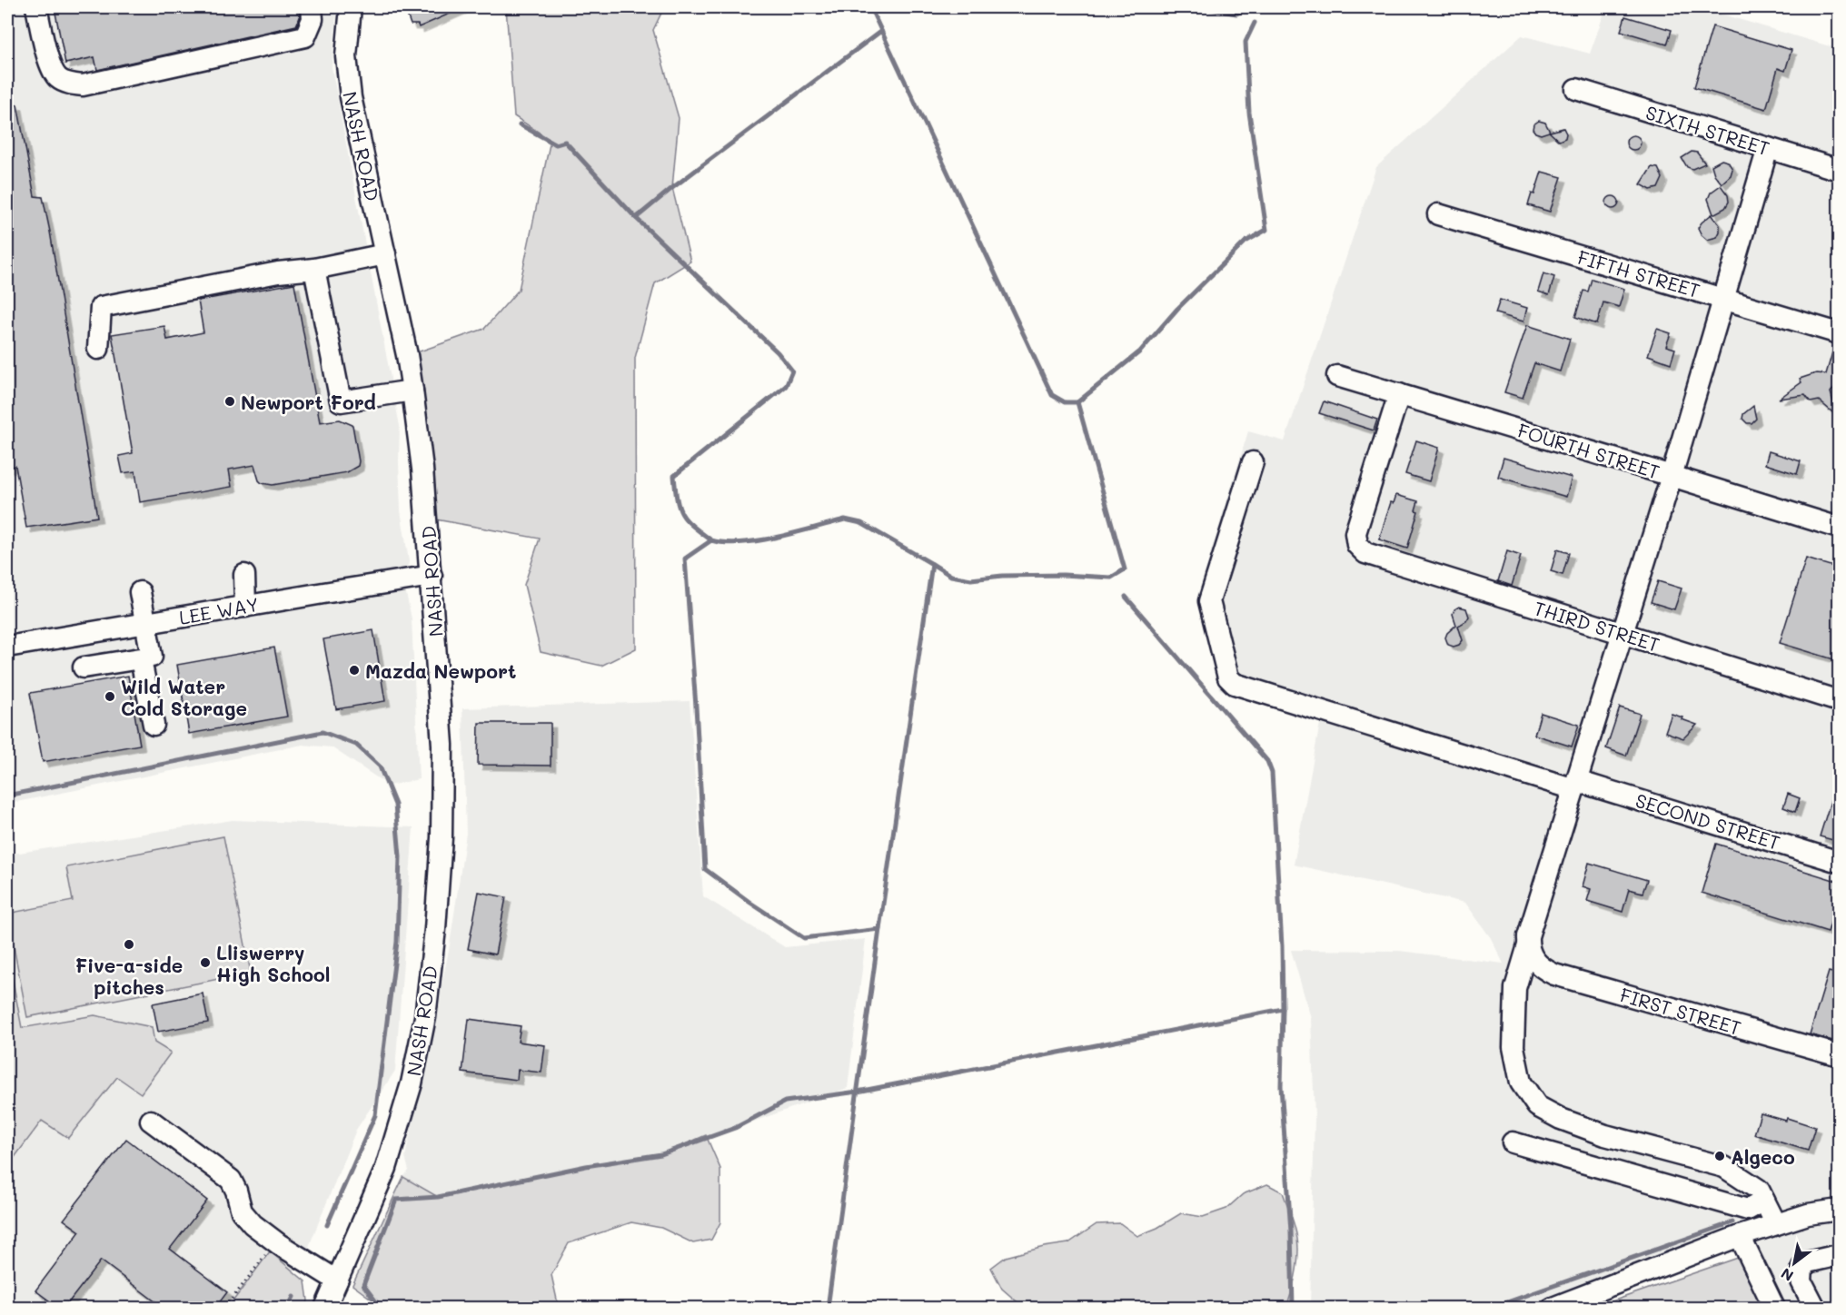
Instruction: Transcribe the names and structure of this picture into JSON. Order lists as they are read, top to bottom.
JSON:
{
  "streets": {
    "street": [
      "SIXTH STREET",
      "NASH ROAD",
      "FIFTH STREET",
      "FOURTH STREET",
      "LEE WAY",
      "THIRD STREET",
      "SECOND STREET",
      "FIRST STREET"
    ]
  },
  "crossings": [
    ["NASH ROAD", "LEE WAY"],
    ["FOURTH STREET", "THIRD STREET"]
  ],
  "places": [
    "Newport Ford",
    "Mazda Newport",
    "Wild Water Cold Storage",
    "Five-a-side pitches",
    "Lliswerry High School",
    "Algeco"
  ],
  "north": "bottom left"
}
